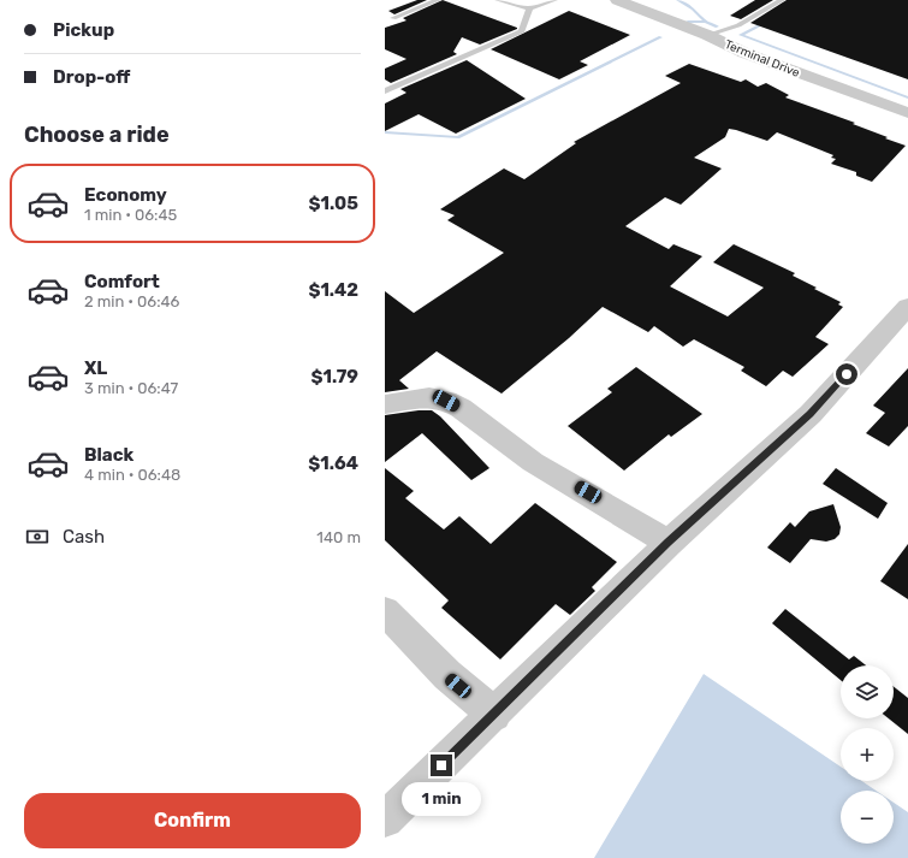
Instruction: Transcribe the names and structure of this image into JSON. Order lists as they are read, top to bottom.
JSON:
{
  "streets": {
    "street": ["Terminal Drive"]
  },
  "page": {
    "banner": ["Pickup", "Drop-off"],
    "heading": "Choose a ride",
    "list": [
      {
        "name": "Economy",
        "note": "1 min · 06:45",
        "value": "$1.05"
      },
      {
        "name": "Comfort",
        "note": "2 min · 06:46",
        "value": "$1.42"
      },
      {
        "name": "XL",
        "note": "3 min · 06:47",
        "value": "$1.79"
      },
      {
        "name": "Black",
        "note": "4 min · 06:48",
        "value": "$1.64"
      }
    ],
    "pay": ["Cash", "140 m"],
    "map_buttons": ["+", "−"],
    "bubble": "1 min",
    "buttons": "Confirm"
  }
}
